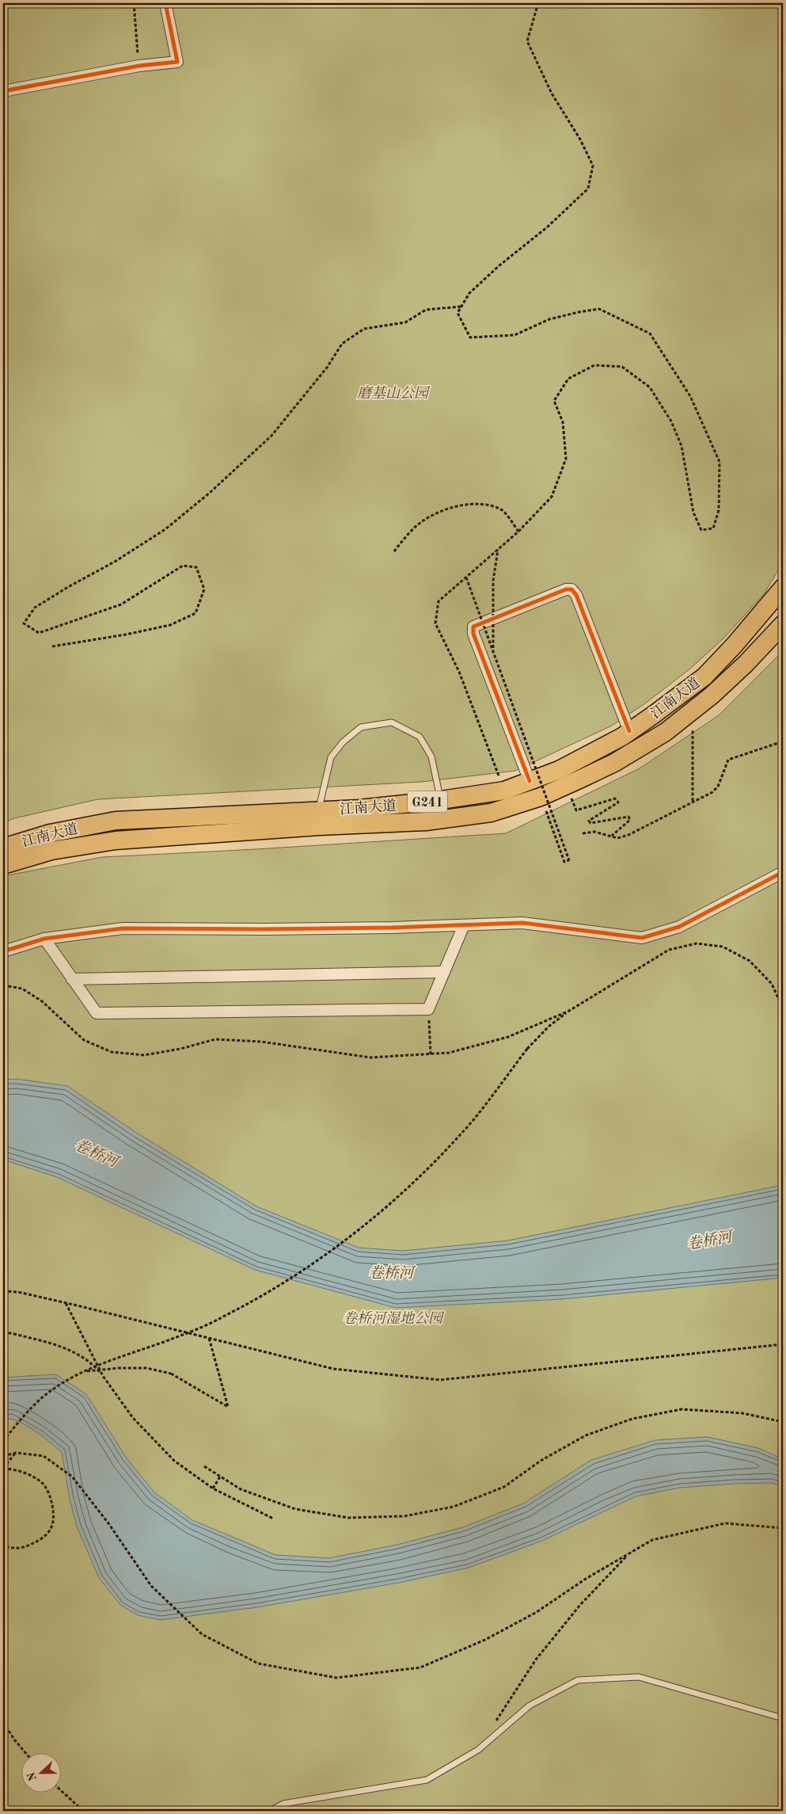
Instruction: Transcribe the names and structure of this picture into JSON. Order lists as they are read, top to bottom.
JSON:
{
  "streets": {
    "highway": ["江南大道", "G241"]
  },
  "water": ["卷桥河"],
  "parks": ["磨基山公园", "卷桥河湿地公园"],
  "north": "left"
}
